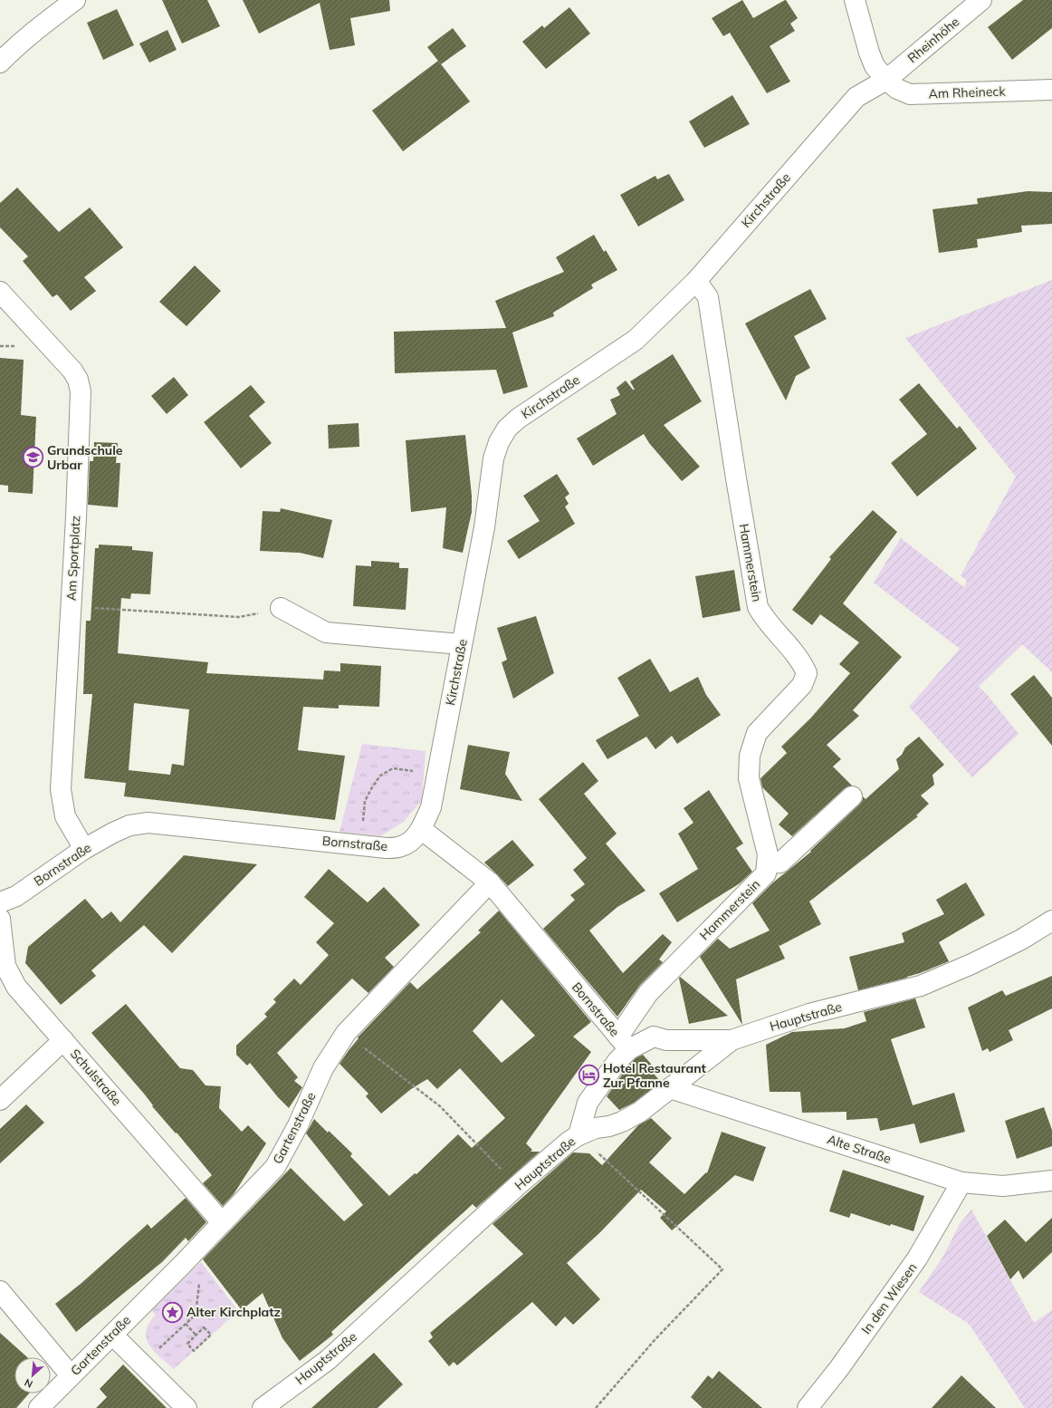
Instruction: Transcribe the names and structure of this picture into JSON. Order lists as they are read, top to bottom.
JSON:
{
  "streets": {
    "street": [
      "Rheinhöhe",
      "Am Rheineck",
      "Kirchstraße",
      "Am Sportplatz",
      "Hammerstein",
      "Bornstraße",
      "Hauptstraße",
      "Schulstraße",
      "Gartenstraße",
      "Alte Straße",
      "In den Wiesen"
    ]
  },
  "crossings": [
    ["Rheinhöhe", "Am Rheineck"],
    ["Rheinhöhe", "Kirchstraße"],
    ["Am Rheineck", "Kirchstraße"],
    ["Kirchstraße", "Hammerstein"],
    ["Kirchstraße", "Bornstraße"],
    ["Am Sportplatz", "Bornstraße"],
    ["Hammerstein", "Bornstraße"],
    ["Bornstraße", "Gartenstraße"],
    ["Hauptstraße", "Alte Straße"],
    ["Schulstraße", "Gartenstraße"],
    ["Alte Straße", "In den Wiesen"]
  ],
  "places": {
    "school or university": ["Grundschule Urbar"],
    "hotel": ["Hotel Restaurant Zur Pfanne"],
    "place": ["Alter Kirchplatz"]
  },
  "north": "bottom left"
}
